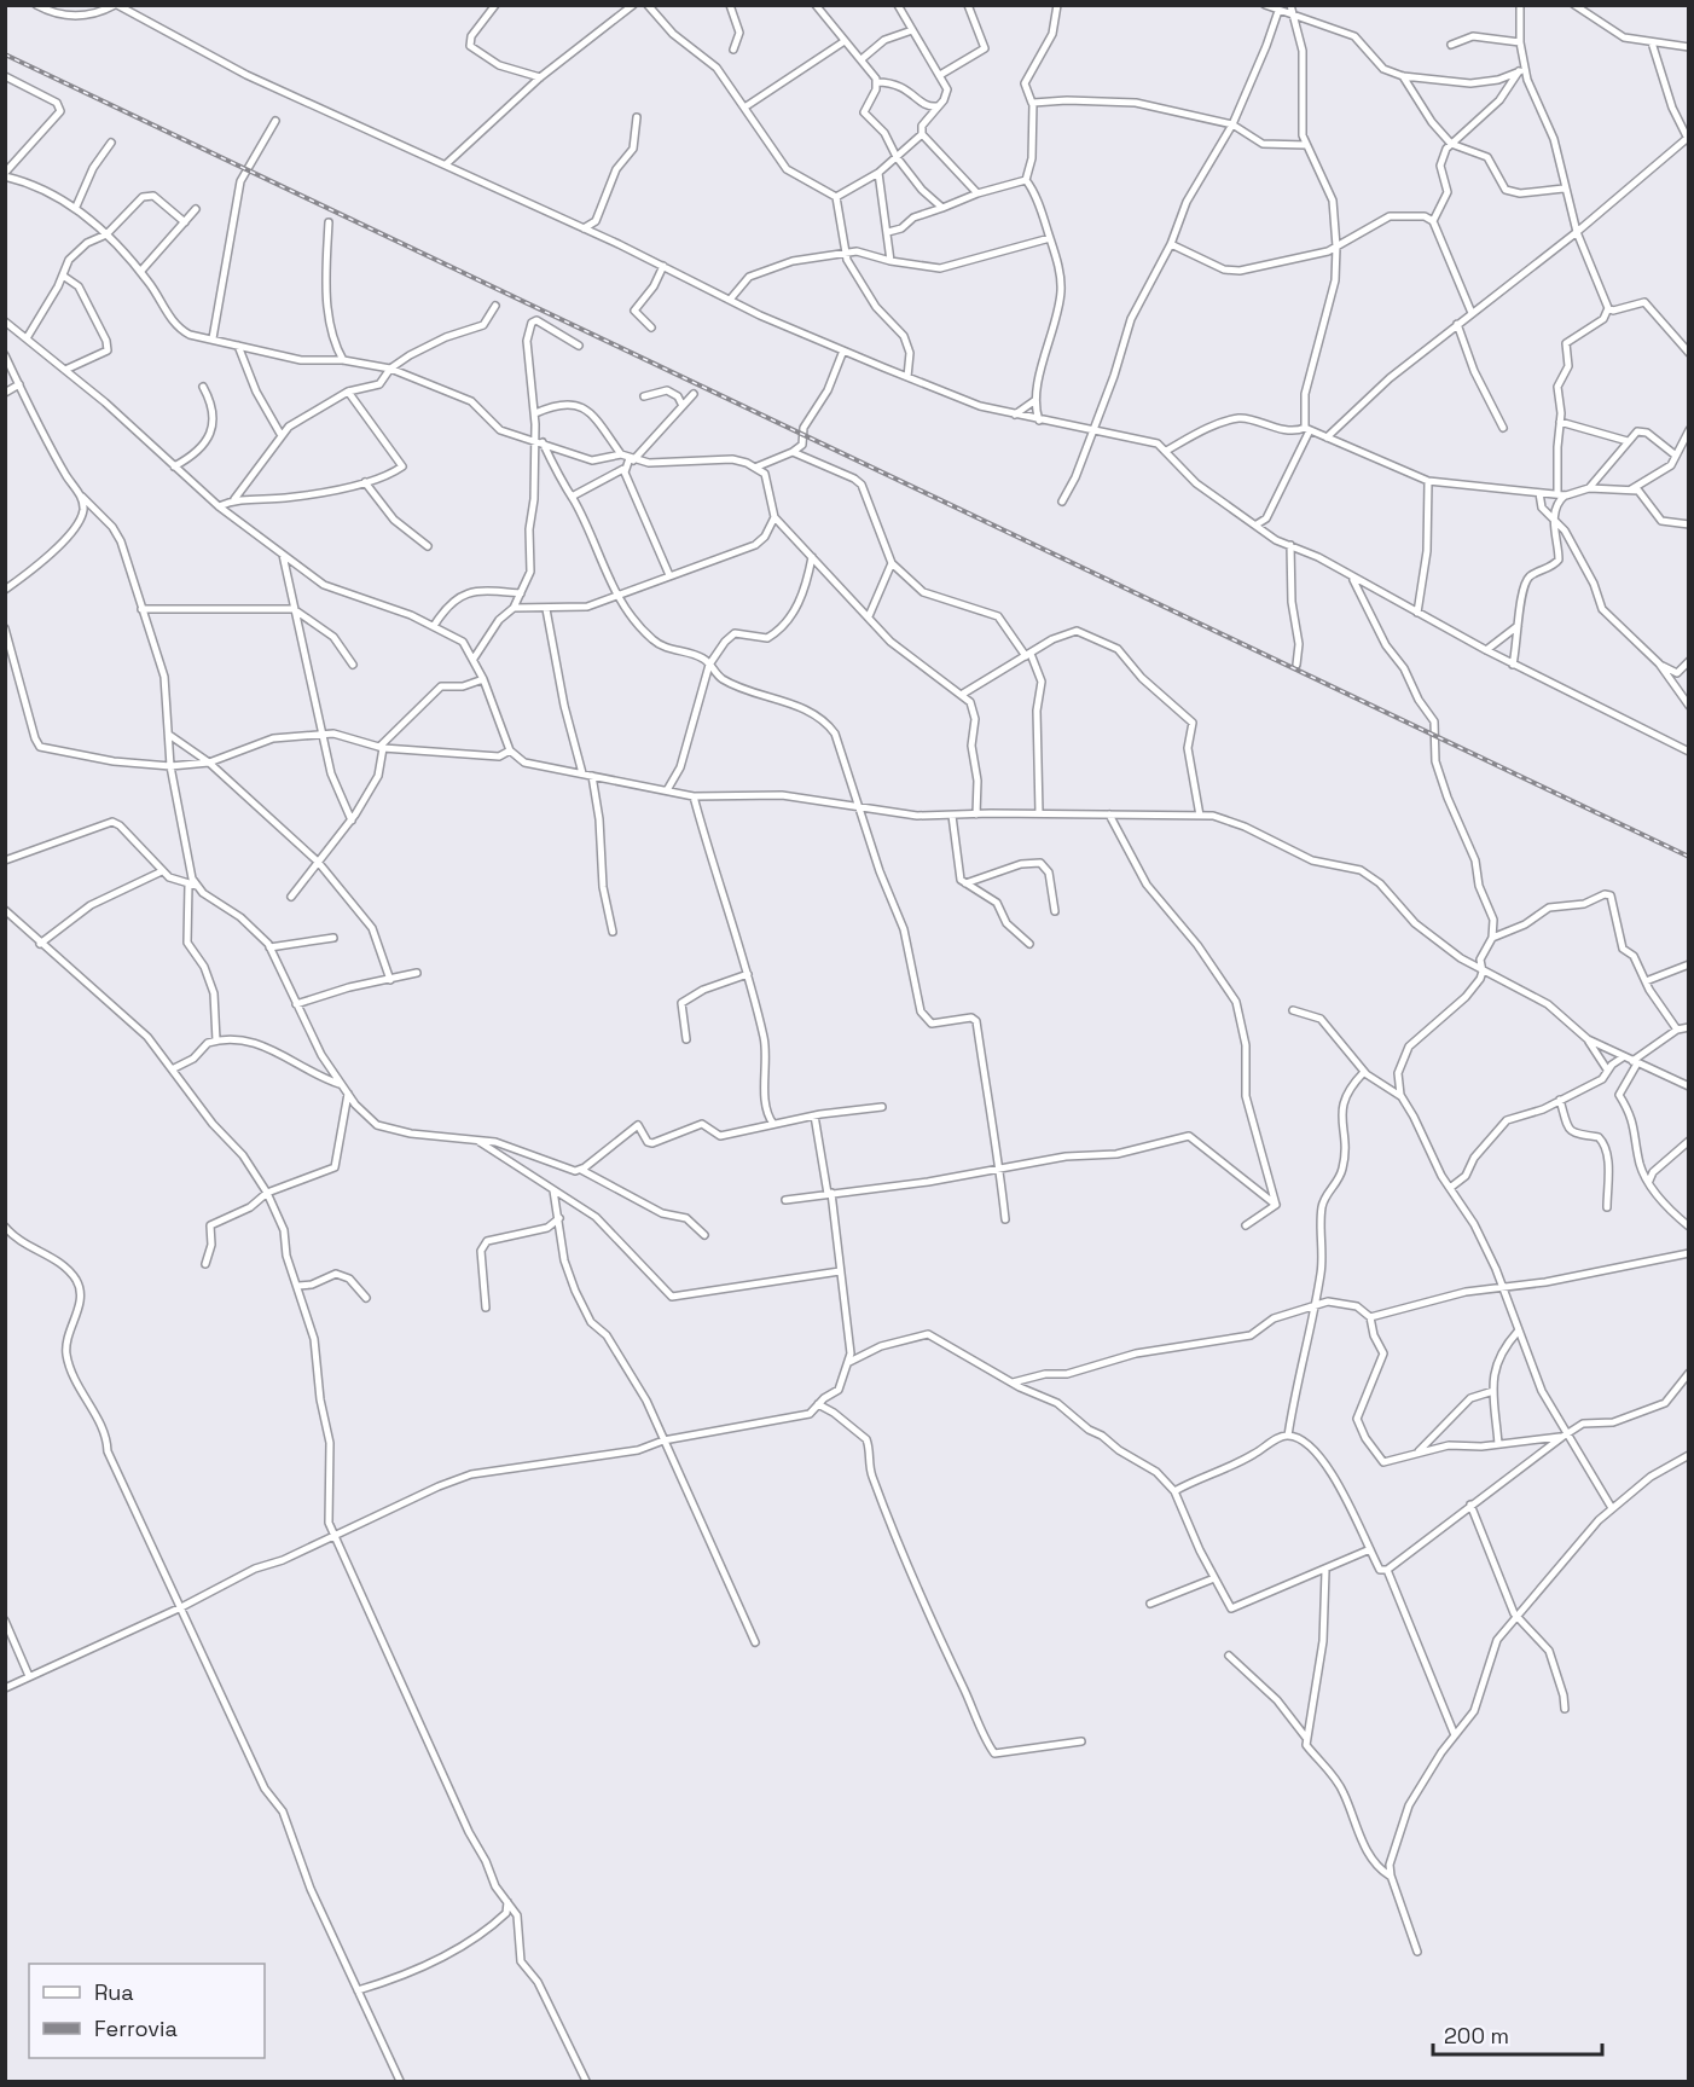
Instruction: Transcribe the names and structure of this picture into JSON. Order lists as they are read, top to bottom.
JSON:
{
  "legend": ["Rua", "Ferrovia"],
  "scale_bar": "200 m"
}
